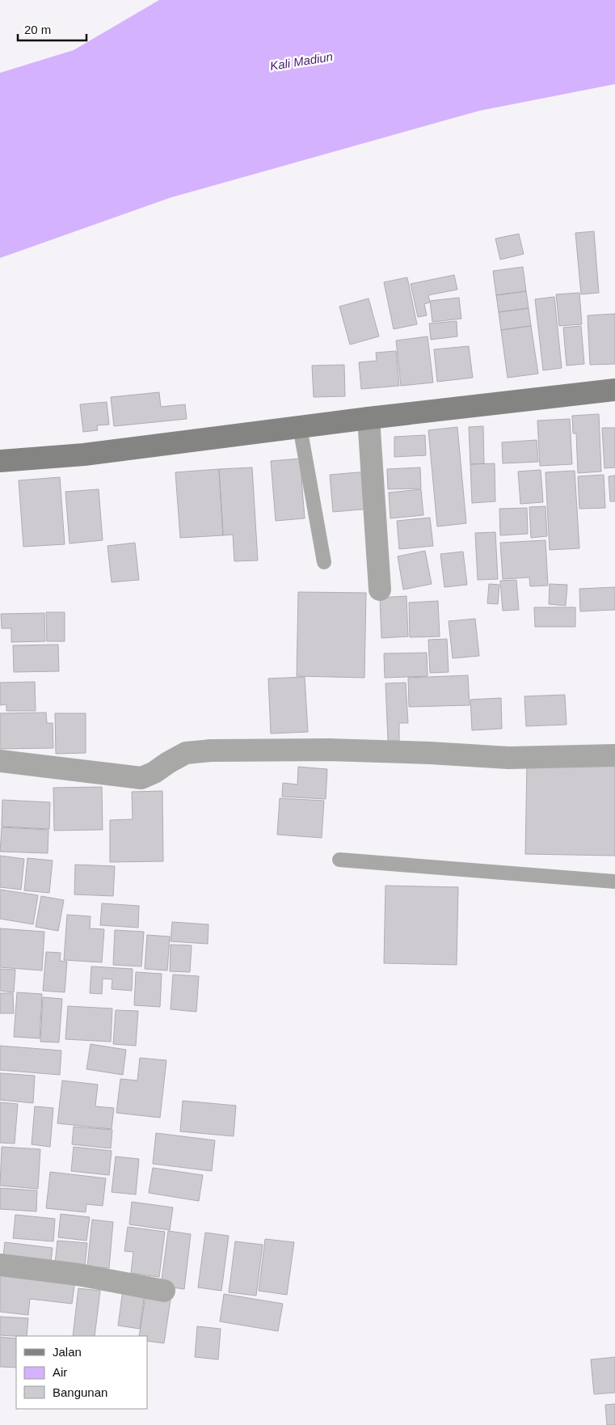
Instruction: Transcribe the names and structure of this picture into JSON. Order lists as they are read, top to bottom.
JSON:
{
  "water": ["Kali Madiun"],
  "legend": ["Jalan", "Air", "Bangunan"],
  "scale_bar": "20 m"
}
